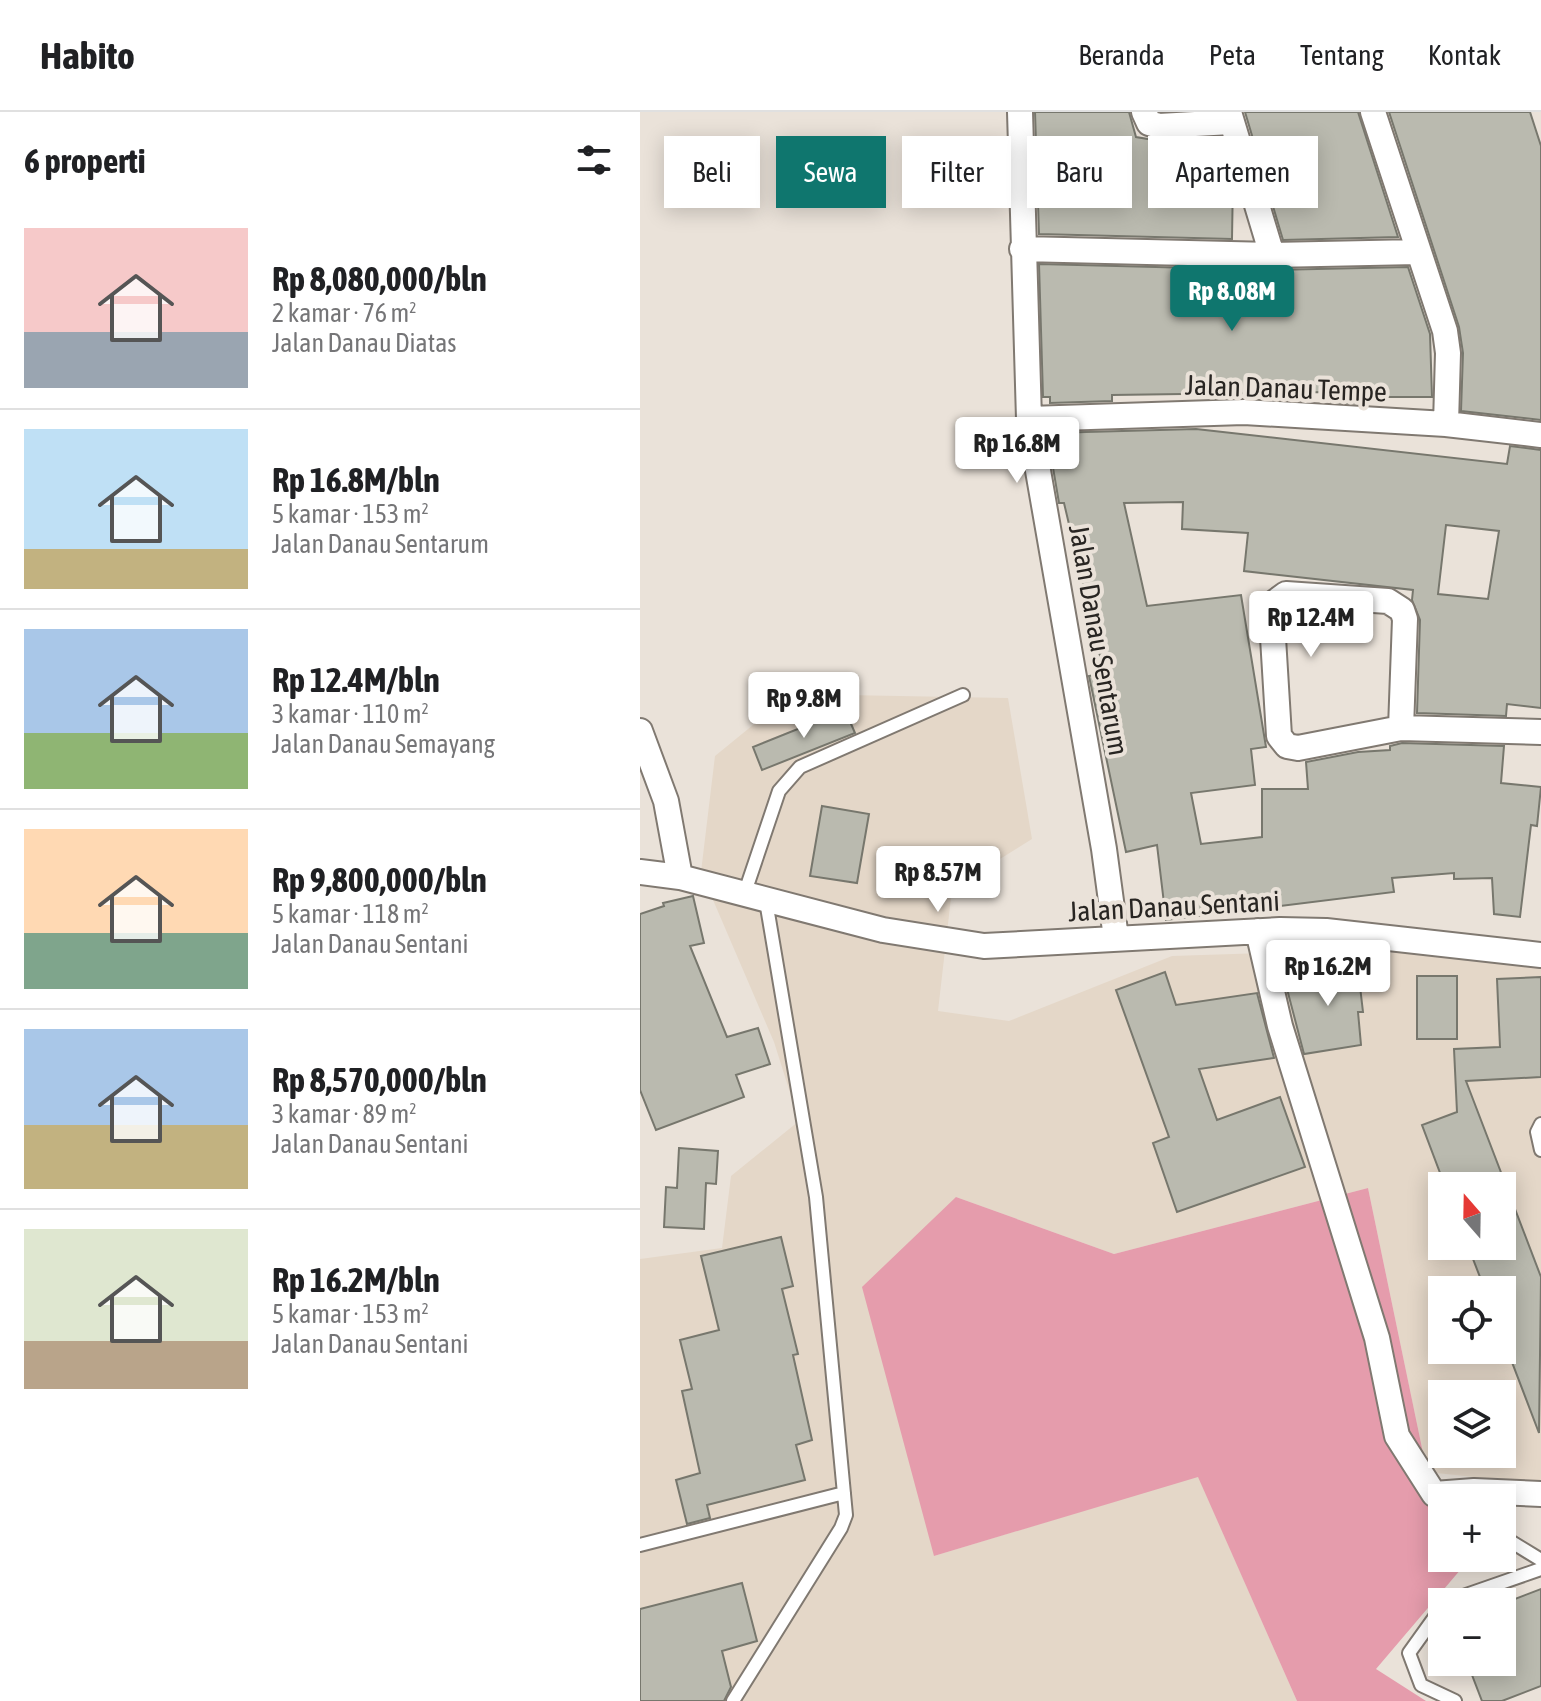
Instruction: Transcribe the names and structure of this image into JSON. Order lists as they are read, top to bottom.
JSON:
{
  "streets": {
    "street": ["Jalan Danau Tempe", "Jalan Danau Sentarum", "Jalan Danau Sentani"]
  },
  "crossings": [
    ["Jalan Danau Tempe", "Jalan Danau Sentarum"],
    ["Jalan Danau Sentarum", "Jalan Danau Sentani"]
  ],
  "north": "top",
  "page": {
    "header": "Habito",
    "nav": [
      "Beranda",
      "Peta",
      "Tentang",
      "Kontak"
    ],
    "heading": "6 properti",
    "chip": [
      "Beli",
      "Sewa",
      "Filter",
      "Baru",
      "Apartemen"
    ],
    "list": [
      {
        "name": "Rp 8,080,000/bln",
        "note": "2 kamar · 76 m² · Jalan Danau Diatas"
      },
      {
        "name": "Rp 16.8M/bln",
        "note": "5 kamar · 153 m² · Jalan Danau Sentarum"
      },
      {
        "name": "Rp 12.4M/bln",
        "note": "3 kamar · 110 m² · Jalan Danau Semayang"
      },
      {
        "name": "Rp 9,800,000/bln",
        "note": "5 kamar · 118 m² · Jalan Danau Sentani"
      },
      {
        "name": "Rp 8,570,000/bln",
        "note": "3 kamar · 89 m² · Jalan Danau Sentani"
      },
      {
        "name": "Rp 16.2M/bln",
        "note": "5 kamar · 153 m² · Jalan Danau Sentani"
      }
    ],
    "price": [
      "Rp 8.08M",
      "Rp 16.8M",
      "Rp 12.4M",
      "Rp 9.8M",
      "Rp 8.57M",
      "Rp 16.2M"
    ],
    "map_buttons": ["+", "−"]
  }
}
